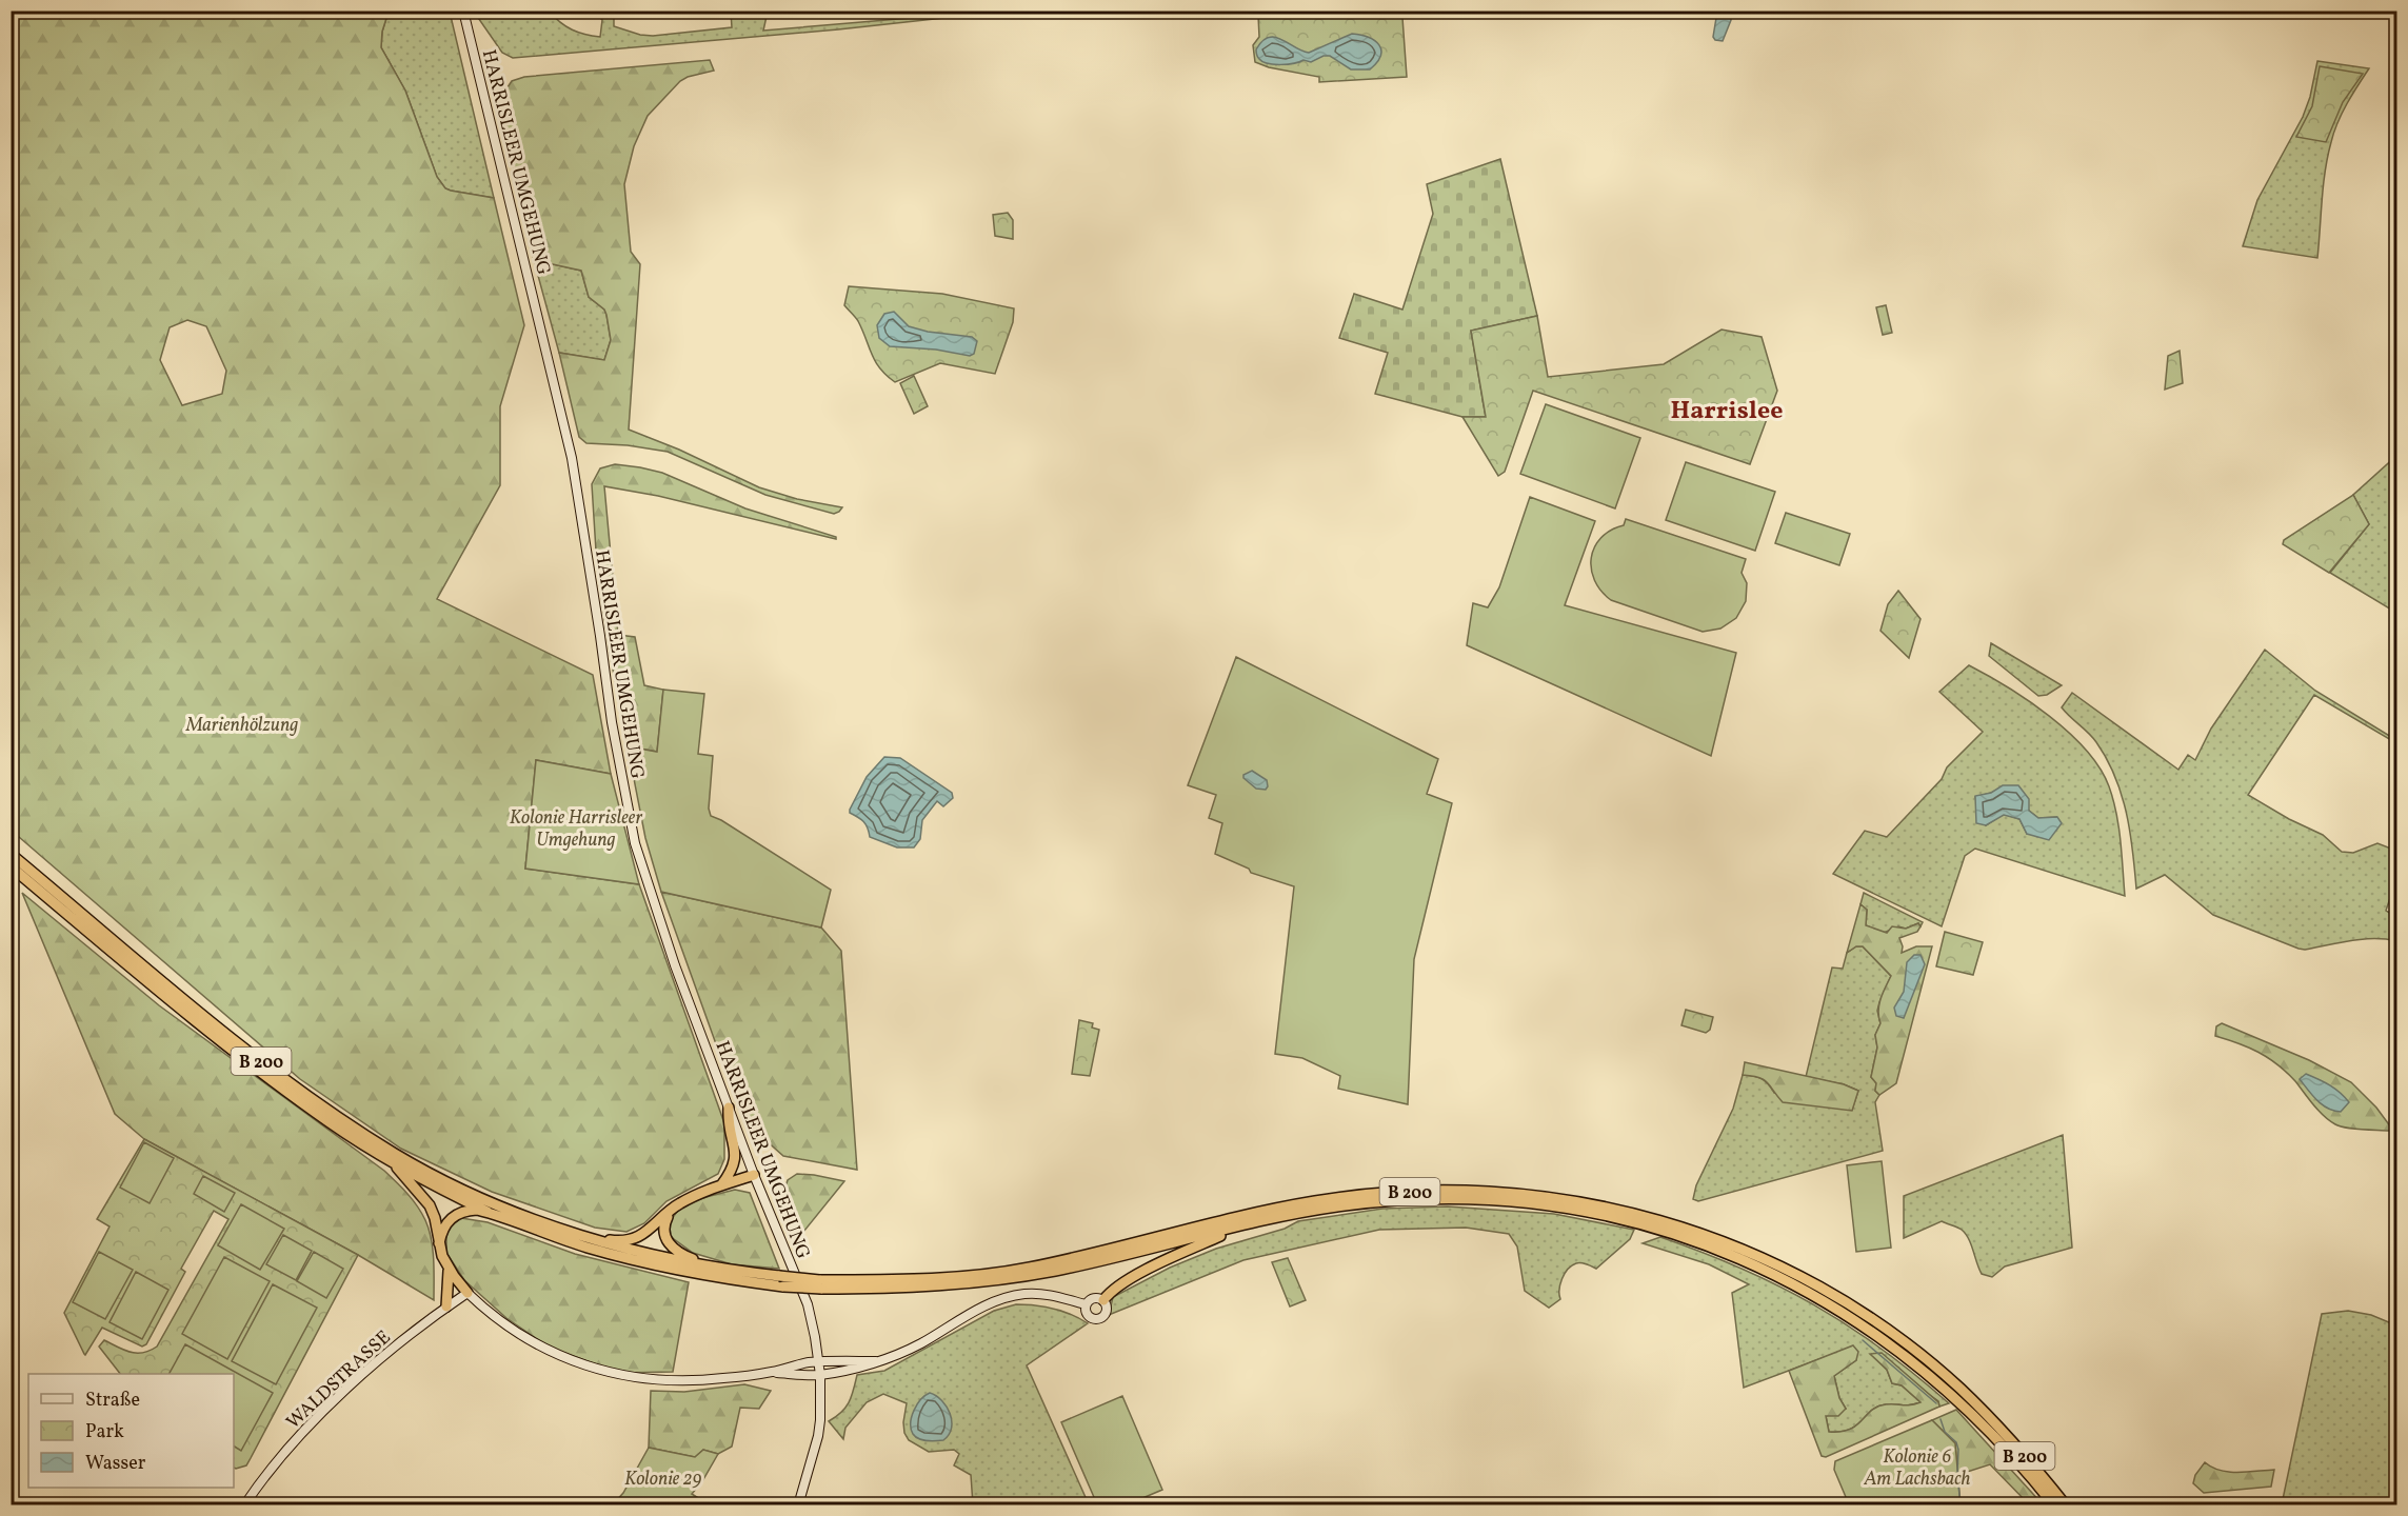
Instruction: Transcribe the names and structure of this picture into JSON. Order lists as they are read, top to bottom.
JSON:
{
  "streets": {
    "highway": ["B 200"],
    "main road": ["HARRISLEER UMGEHUNG", "WALDSTRASSE"]
  },
  "districts": ["Harrislee"],
  "parks": [
    "Marienhölzung",
    "Kolonie Harrisleer Umgehung",
    "Kolonie 6 Am Lachsbach",
    "Kolonie 29"
  ],
  "legend": ["Straße", "Park", "Wasser"]
}
